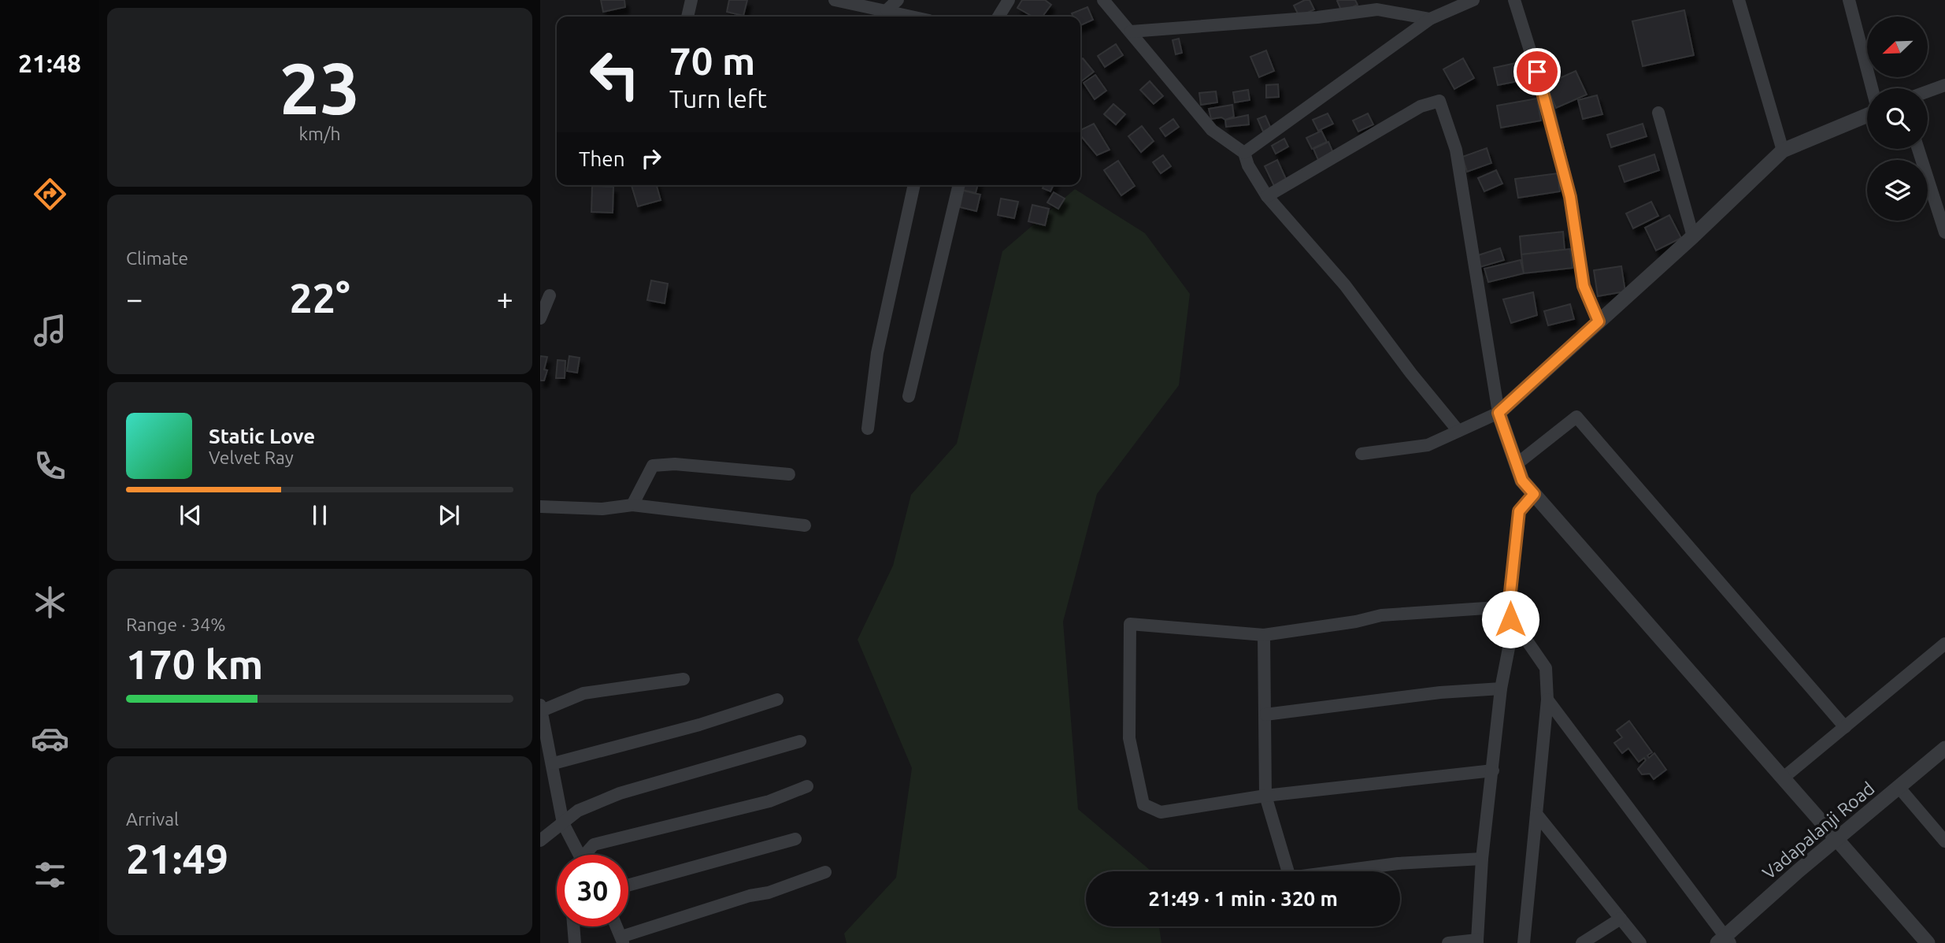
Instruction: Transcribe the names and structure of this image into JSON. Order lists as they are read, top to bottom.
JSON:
{
  "streets": {
    "street": ["Vadapalanji Road"]
  },
  "north": "bottom left",
  "page": {
    "tabs": "21:48",
    "tile": [
      ["23", "km/h"],
      "Climate",
      ["Range · 34%", "170 km"],
      ["Arrival", "21:49"]
    ],
    "turn": ["70 m", "Turn left"],
    "then": "Then",
    "heat": ["−", "22°", "+"],
    "song": ["Static Love", "Velvet Ray"],
    "limit": "30",
    "trip": "21:49 · 1 min · 320 m"
  }
}
